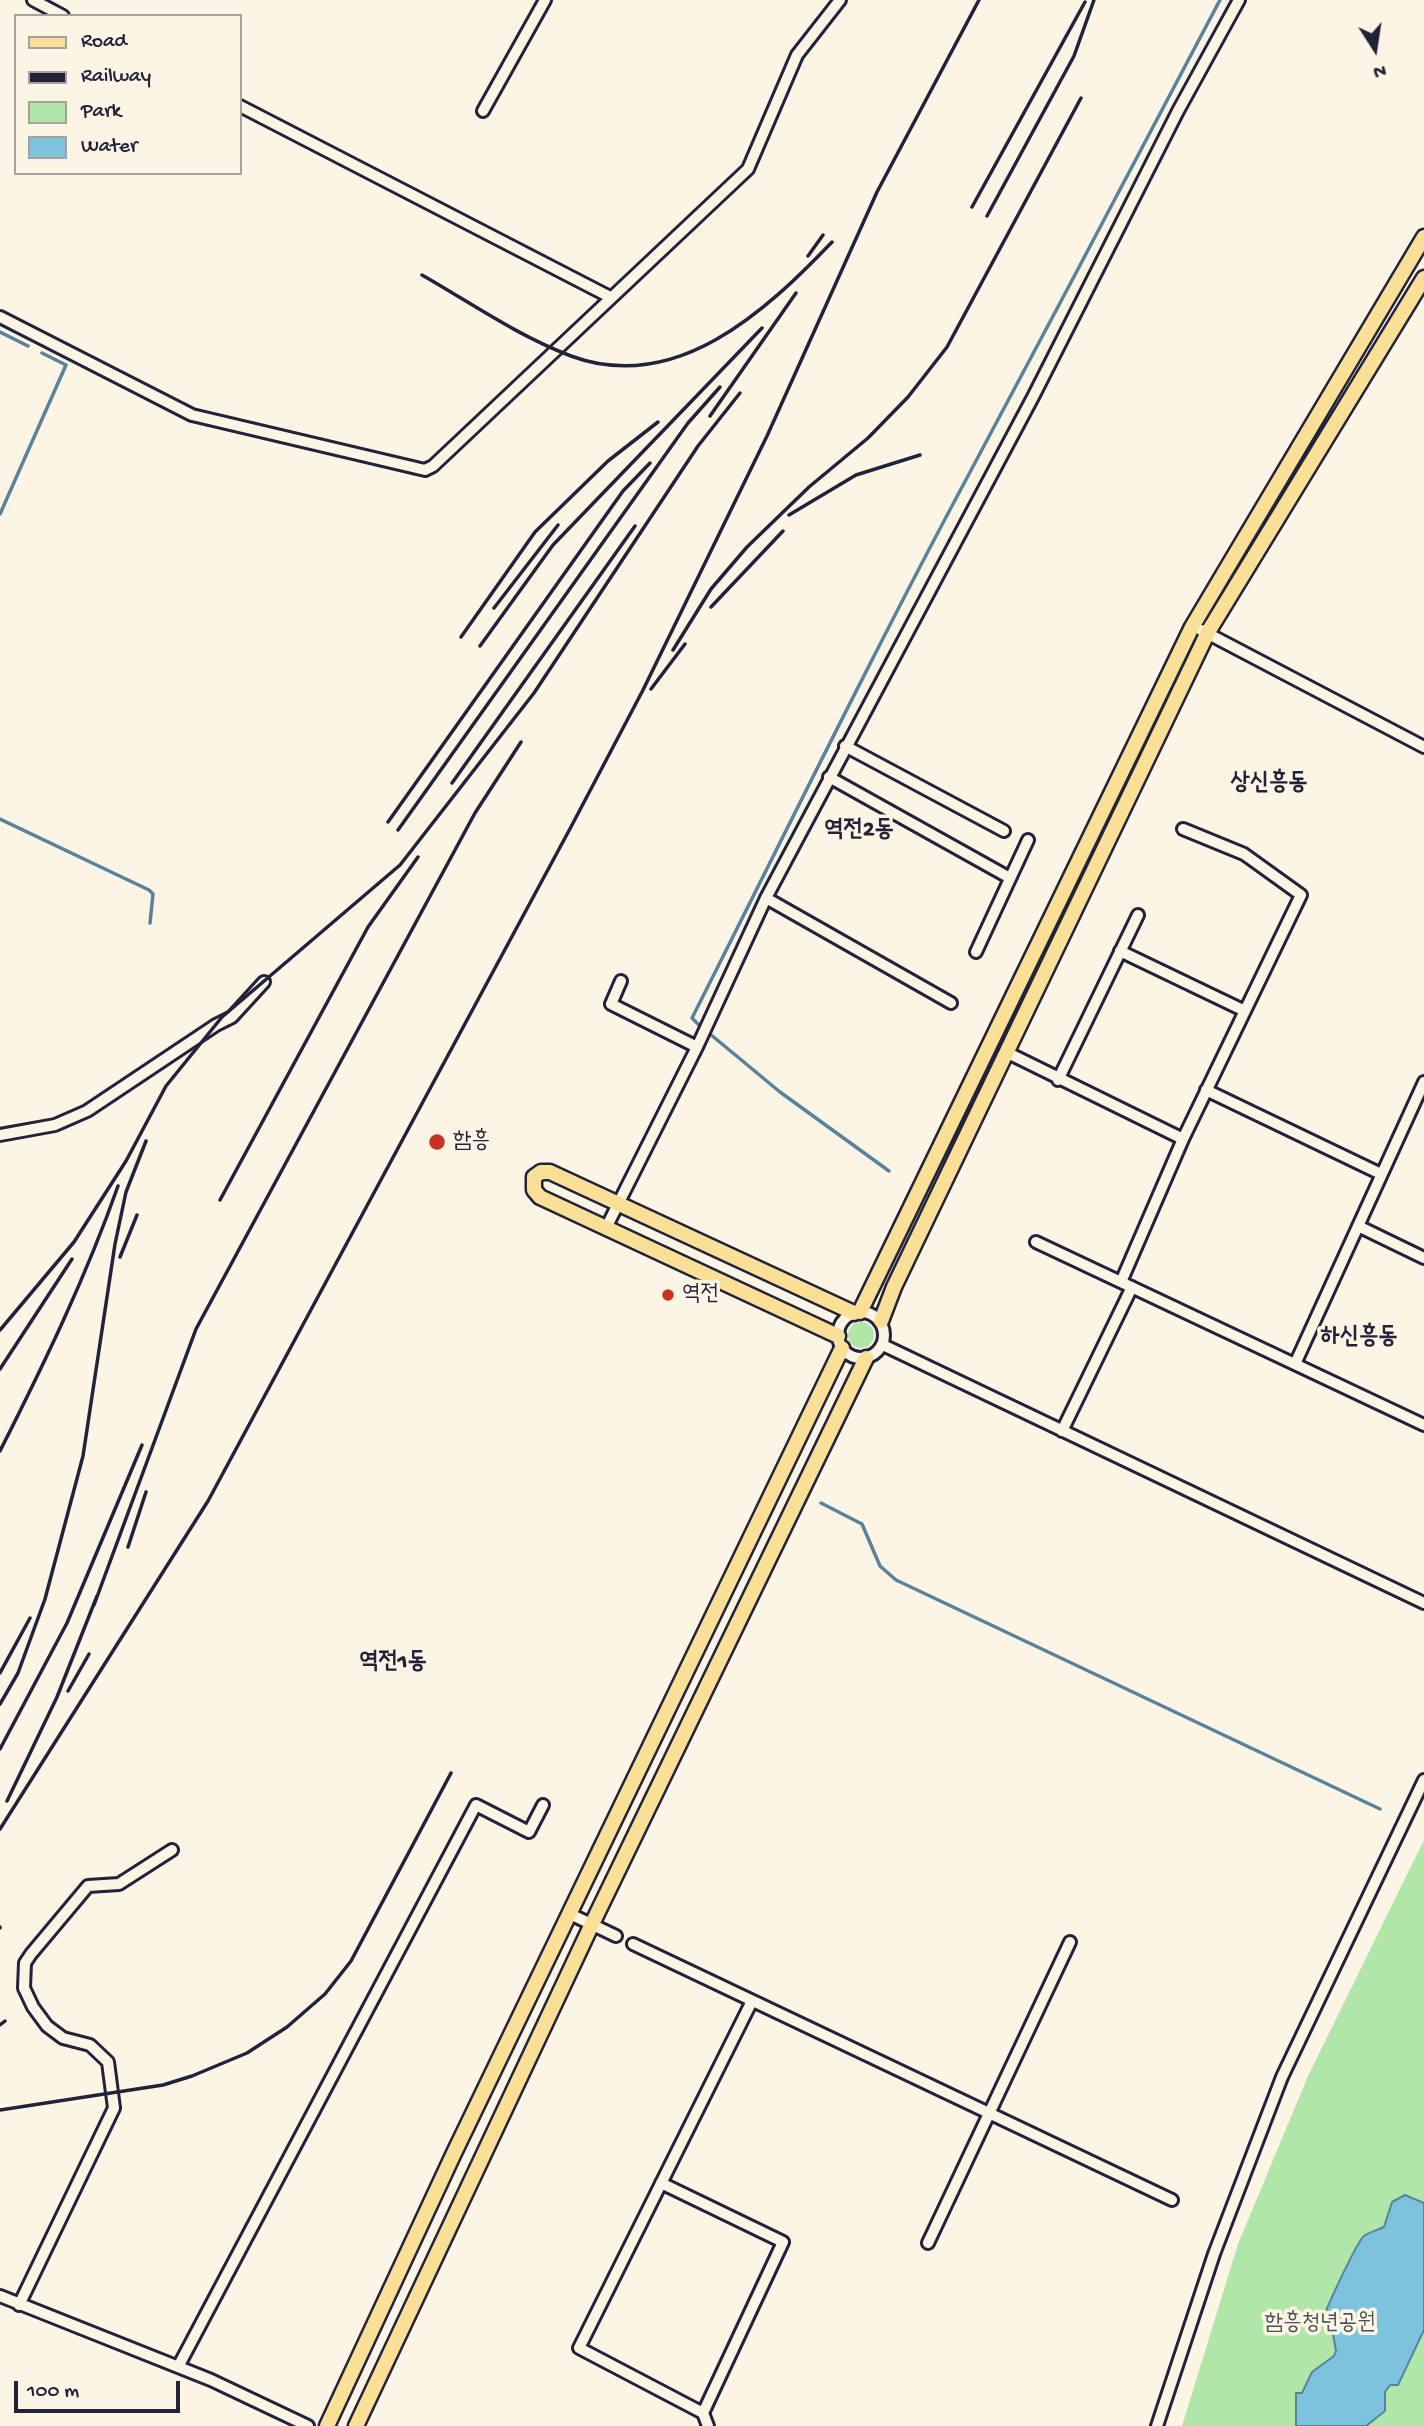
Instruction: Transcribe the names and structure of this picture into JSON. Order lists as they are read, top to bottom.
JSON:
{
  "districts": [
    "상신흥동",
    "역전2동",
    "하신흥동",
    "역전1동"
  ],
  "parks": ["함흥청년공원"],
  "places": ["함흥", "역전"],
  "legend": [
    "Road",
    "Railway",
    "Park",
    "Water"
  ],
  "scale_bar": "100 m",
  "north": "bottom"
}
